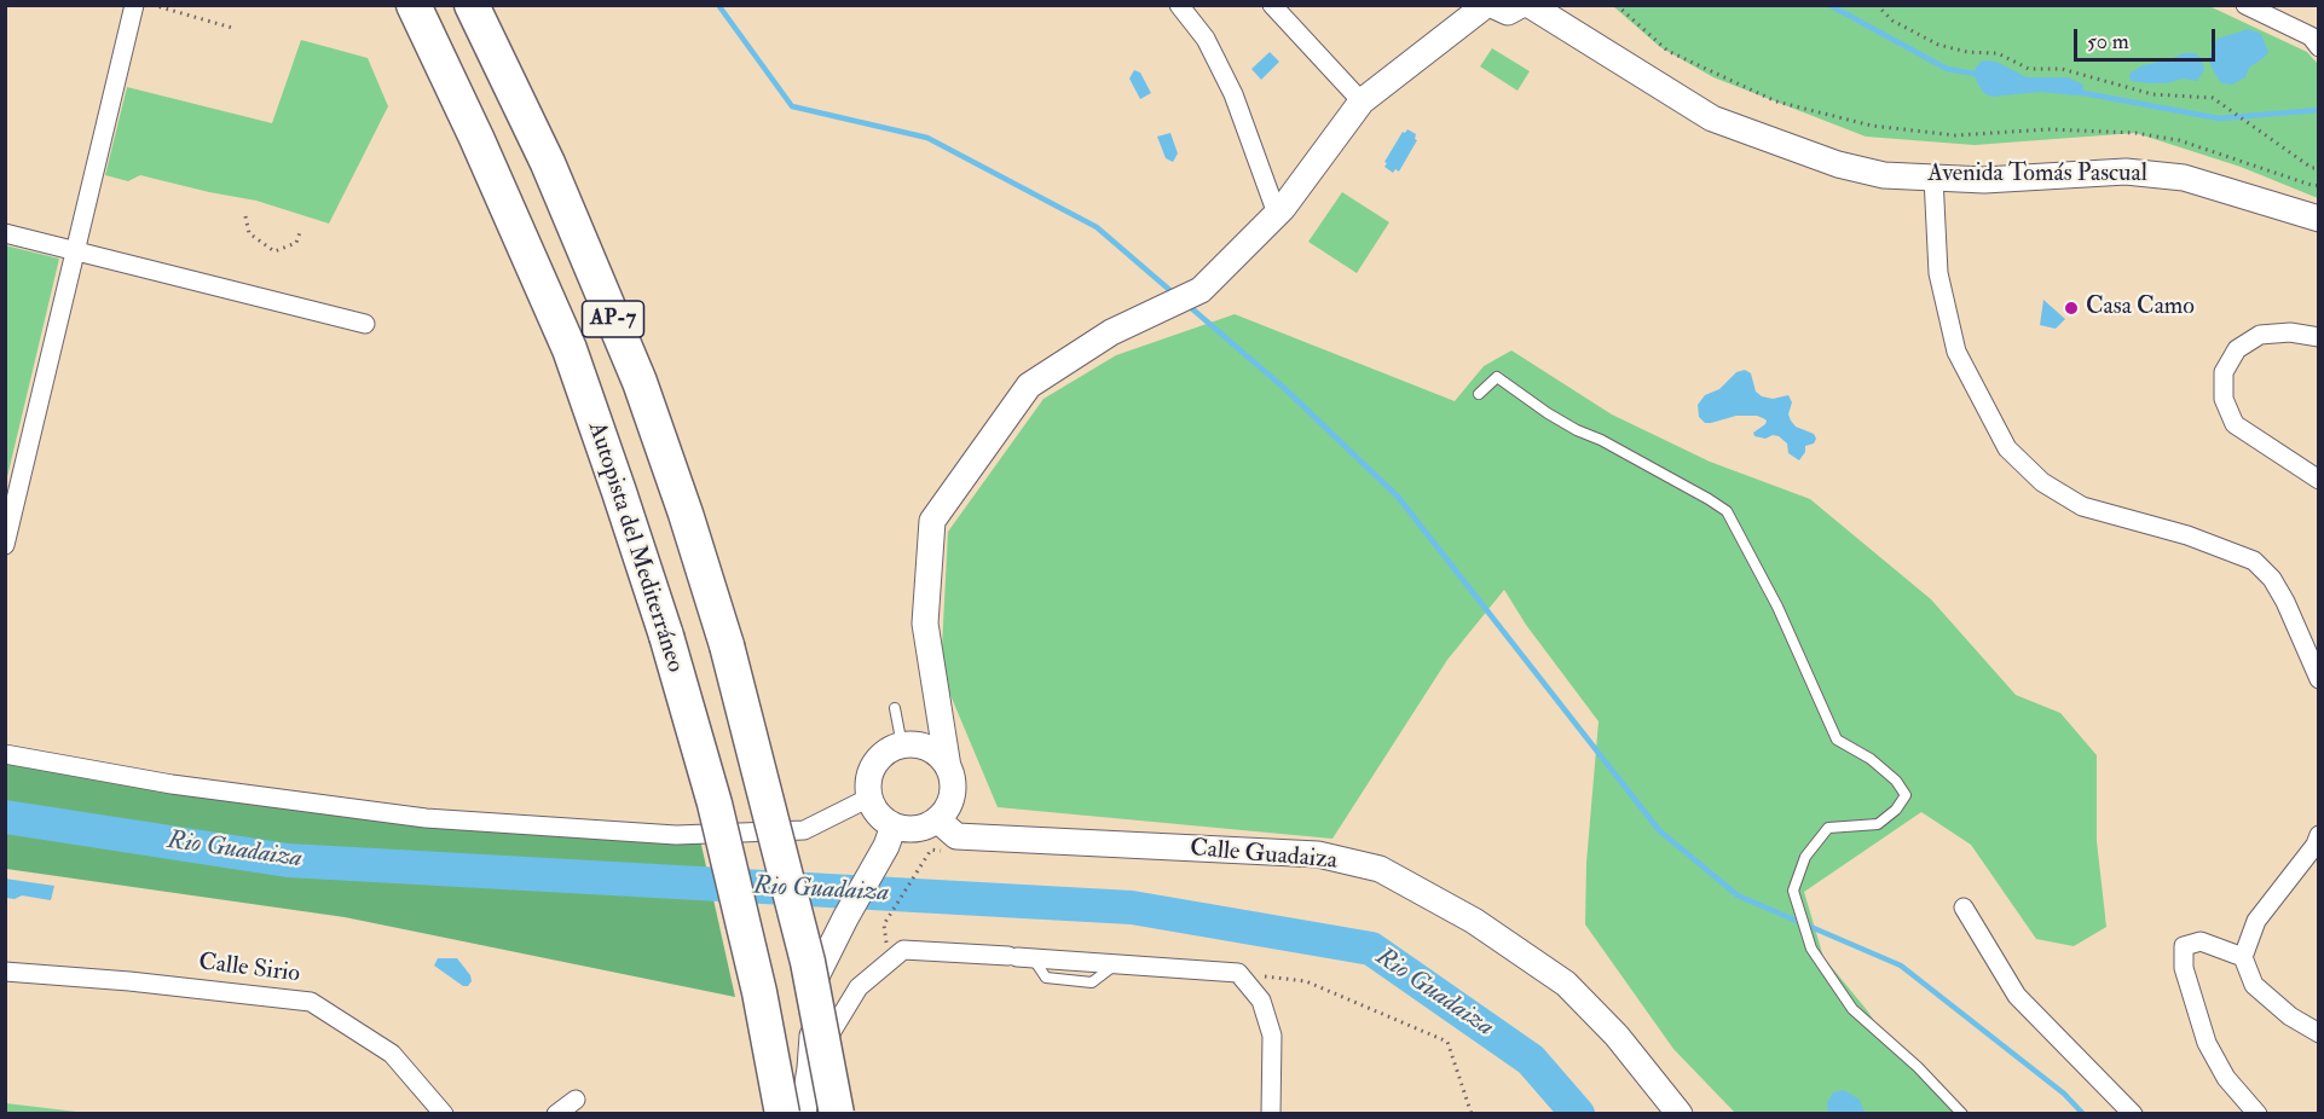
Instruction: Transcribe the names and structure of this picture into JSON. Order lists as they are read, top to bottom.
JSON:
{
  "streets": {
    "highway": ["AP-7", "Autopista del Mediterráneo"],
    "street": ["Avenida Tomás Pascual", "Calle Guadaiza", "Calle Sirio"]
  },
  "water": ["Rio Guadaiza"],
  "places": ["Casa Camo"],
  "scale_bar": "50 m"
}
